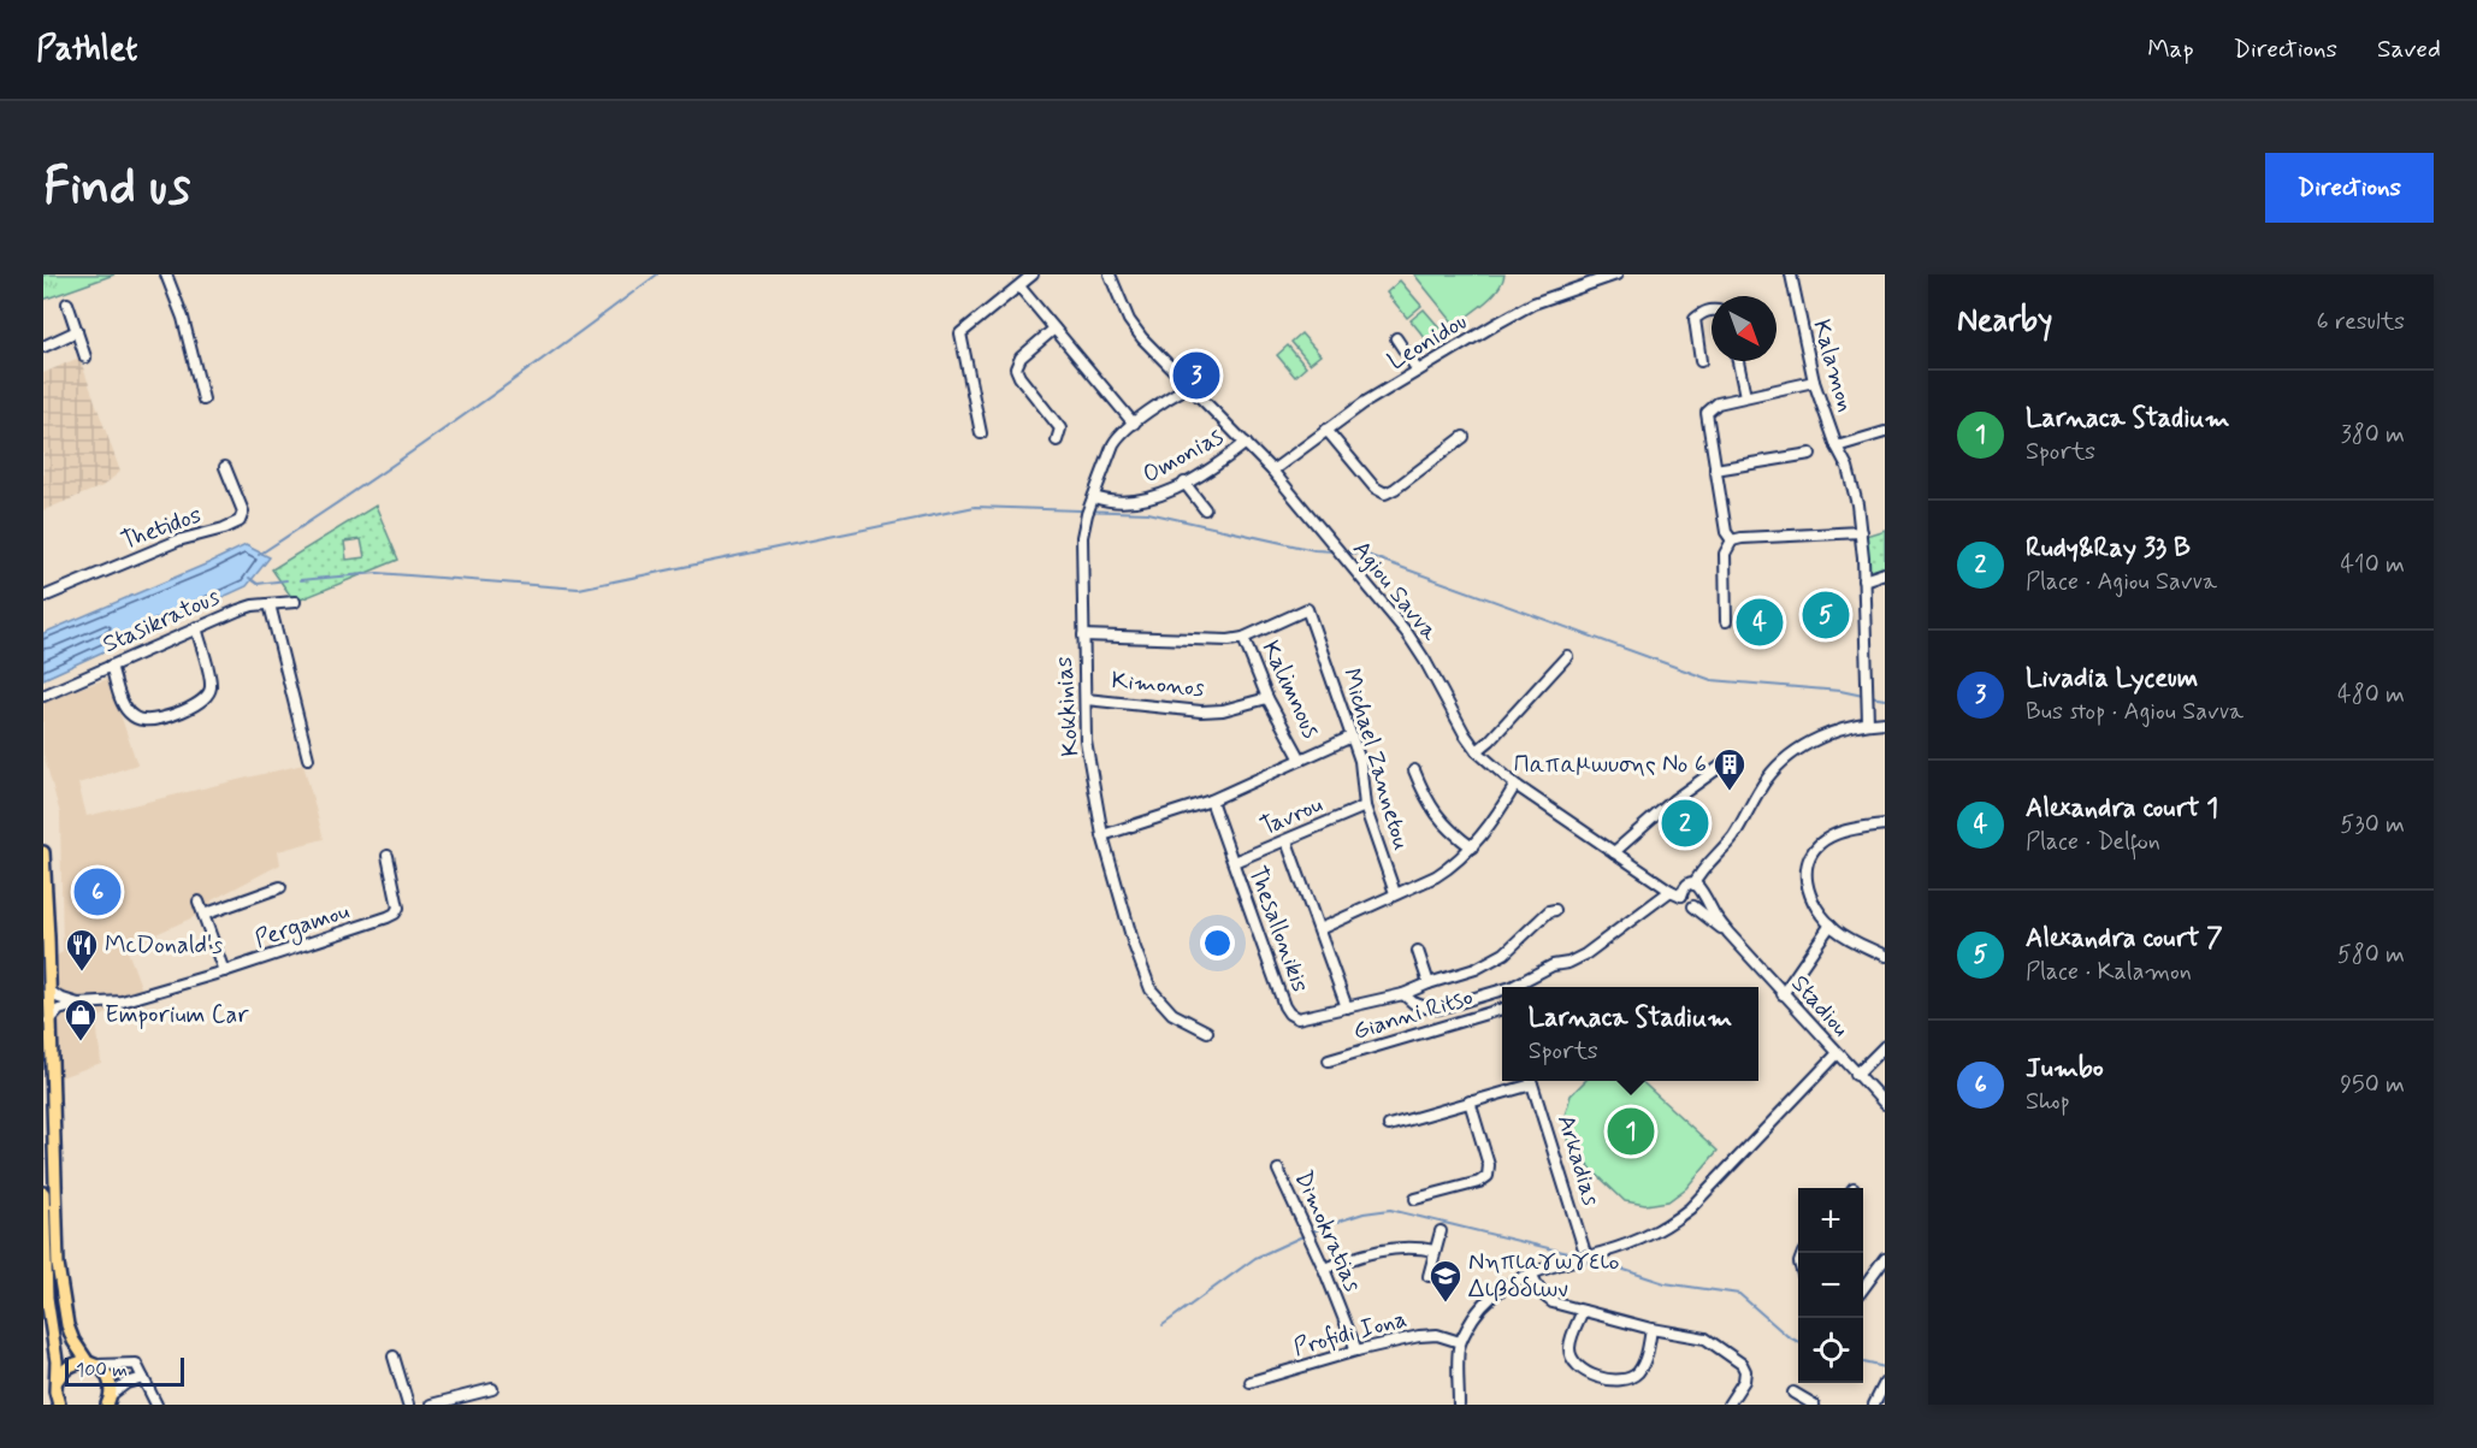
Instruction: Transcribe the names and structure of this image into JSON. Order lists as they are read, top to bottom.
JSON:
{
  "streets": {
    "street": [
      "Leonidou",
      "Kalamon",
      "Omonias",
      "Thetidos",
      "Agiou Savva",
      "Stasikratous",
      "Kimonos",
      "Kalimnous",
      "Kokkinias",
      "Michael Zannetou",
      "Tavrou",
      "Pergamou",
      "Thesallonikis",
      "Stadiou",
      "Gianni Ritso",
      "Arkadias",
      "Dimokratias",
      "Profidi Iona"
    ]
  },
  "crossings": [
    ["Leonidou", "Agiou Savva"],
    ["Omonias", "Agiou Savva"],
    ["Omonias", "Kokkinias"],
    ["Agiou Savva", "Kokkinias"],
    ["Agiou Savva", "Stadiou"],
    ["Kimonos", "Kalimnous"],
    ["Kimonos", "Kokkinias"],
    ["Kalimnous", "Michael Zannetou"],
    ["Kokkinias", "Michael Zannetou"],
    ["Michael Zannetou", "Tavrou"],
    ["Tavrou", "Thesallonikis"],
    ["Dimokratias", "Profidi Iona"]
  ],
  "places": {
    "building": ["Παπαμωυσης No 6"],
    "restaurant": ["McDonald's"],
    "shop": ["Emporium Car"],
    "school or university": ["Νηπιαγωγειο Διβδδιων"]
  },
  "scale_bar": "100 m",
  "north": "bottom right",
  "page": {
    "header": "Pathlet",
    "nav": ["Map", "Directions", "Saved"],
    "buttons": "Directions",
    "title": "Find us",
    "heading": ["Nearby", "6 results"],
    "pins": [
      "3",
      "5",
      "4",
      "2",
      "6",
      "1"
    ],
    "list": [
      {
        "mark": "1",
        "name": "Larnaca Stadium",
        "note": "Sports",
        "value": "380 m"
      },
      {
        "mark": "2",
        "name": "Rudy&Ray 33 B",
        "note": "Place · Agiou Savva",
        "value": "410 m"
      },
      {
        "mark": "3",
        "name": "Livadia Lyceum",
        "note": "Bus stop · Agiou Savva",
        "value": "480 m"
      },
      {
        "mark": "4",
        "name": "Alexandra court 1",
        "note": "Place · Delfon",
        "value": "530 m"
      },
      {
        "mark": "5",
        "name": "Alexandra court 7",
        "note": "Place · Kalamon",
        "value": "580 m"
      },
      {
        "mark": "6",
        "name": "Jumbo",
        "note": "Shop",
        "value": "950 m"
      }
    ],
    "popup": ["Larnaca Stadium", "Sports"],
    "map_buttons": ["+", "−"],
    "scale": "100 m"
  }
}
